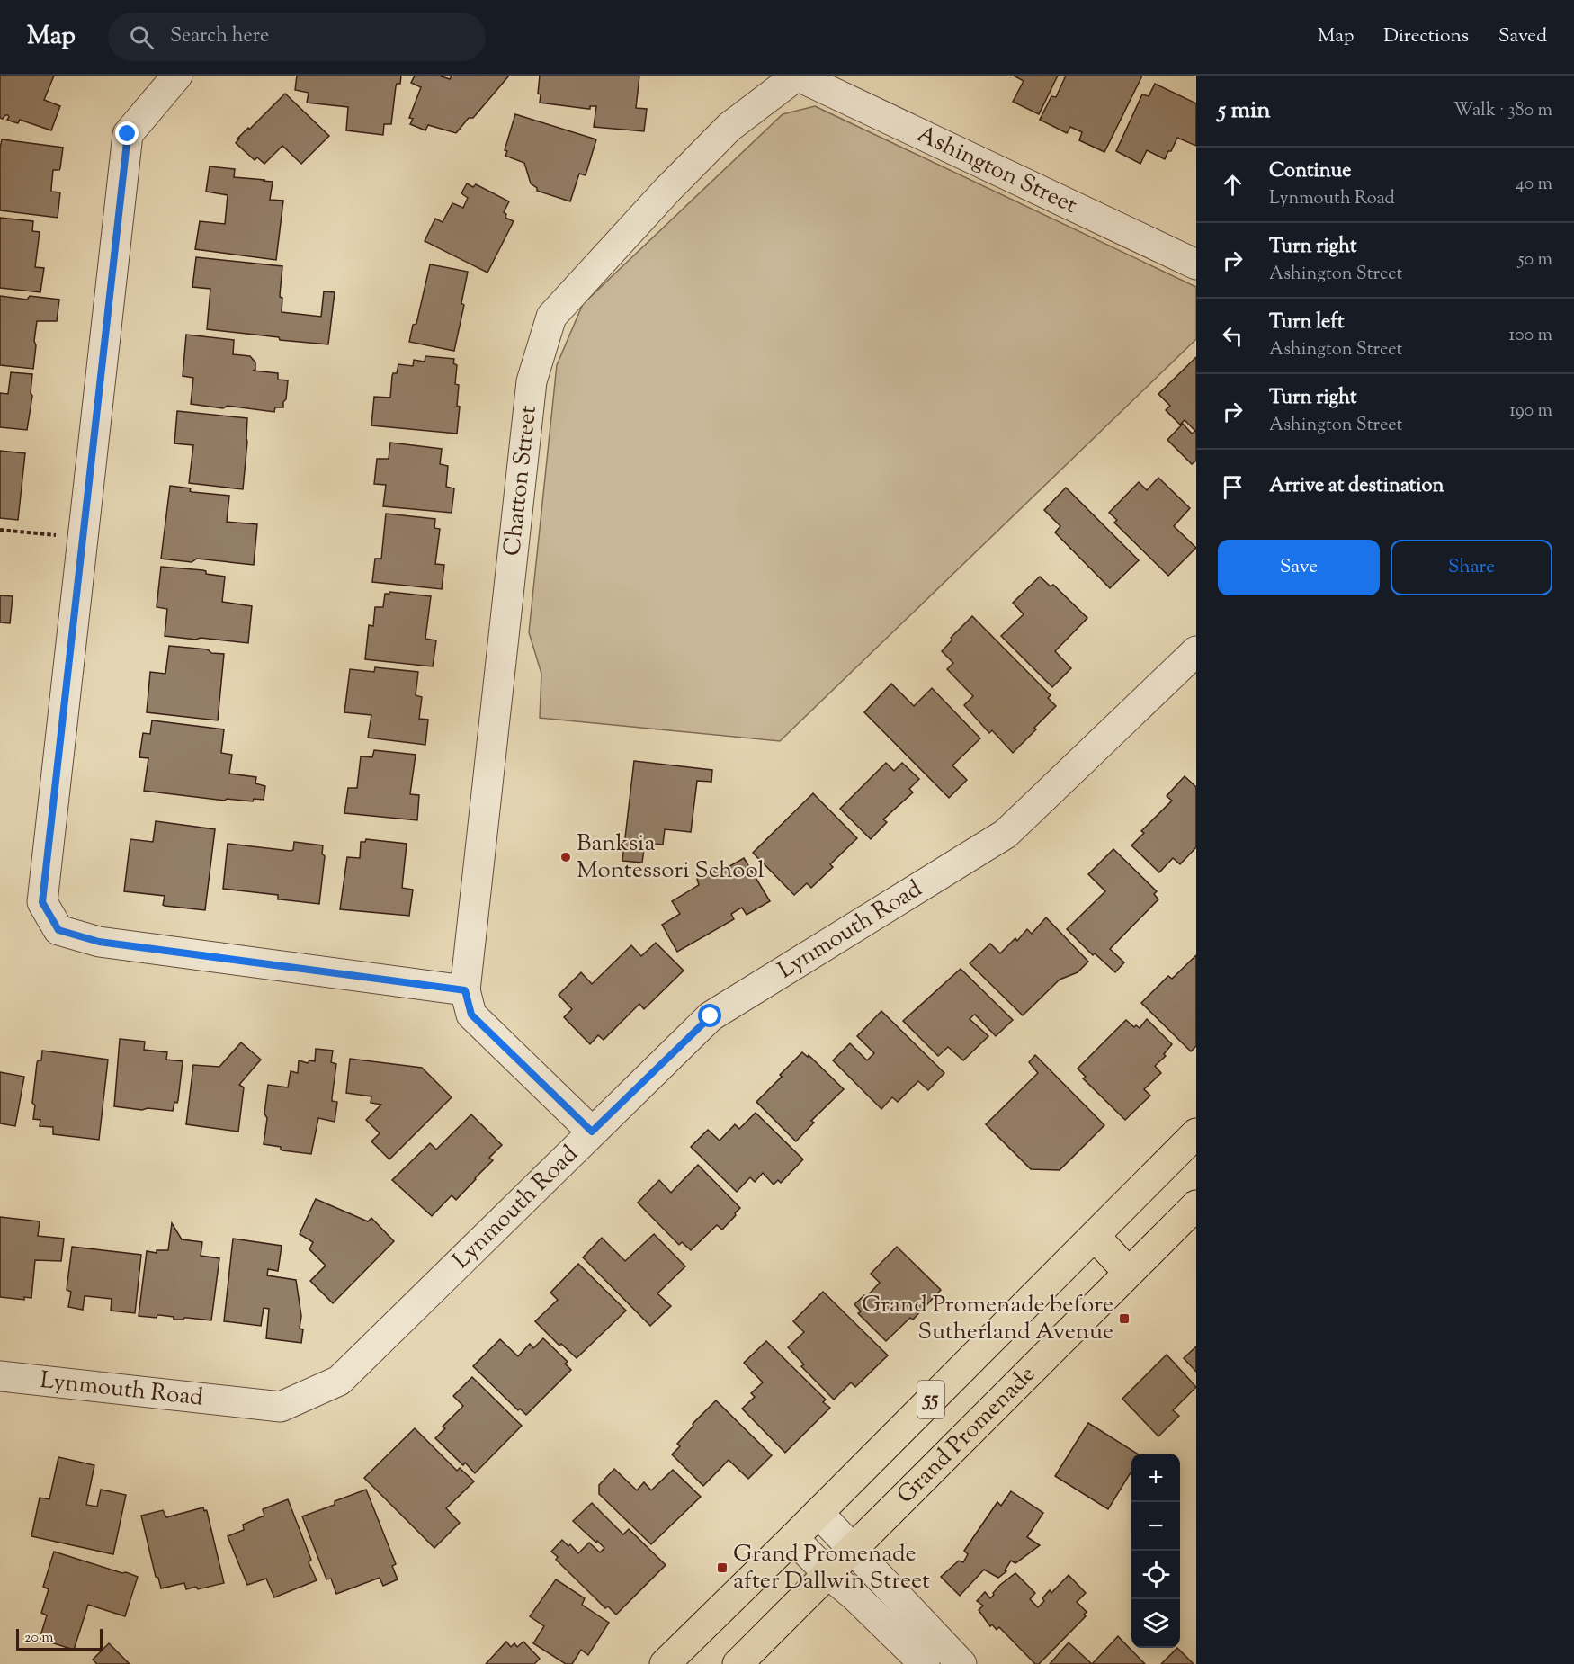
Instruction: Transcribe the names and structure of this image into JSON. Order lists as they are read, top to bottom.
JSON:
{
  "streets": {
    "main road": ["55", "Grand Promenade"],
    "street": ["Ashington Street", "Chatton Street", "Lynmouth Road"]
  },
  "crossings": [
    ["Ashington Street", "Chatton Street"]
  ],
  "places": {
    "other": ["Banksia Montessori School"],
    "transit": ["Grand Promenade before Sutherland Avenue", "Grand Promenade after Dallwin Street"]
  },
  "scale_bar": "20 m",
  "page": {
    "header": "Map",
    "search": "Search here",
    "nav": ["Map", "Directions", "Saved"],
    "heading": ["5 min", "Walk · 380 m"],
    "list": [
      ["Continue", "Lynmouth Road", "40 m"],
      ["Turn right", "Ashington Street", "50 m"],
      ["Turn left", "Ashington Street", "100 m"],
      ["Turn right", "Ashington Street", "190 m"],
      "Arrive at destination"
    ],
    "buttons": ["Save", "Share"],
    "map_buttons": ["+", "−"],
    "scale": "20 m"
  }
}
